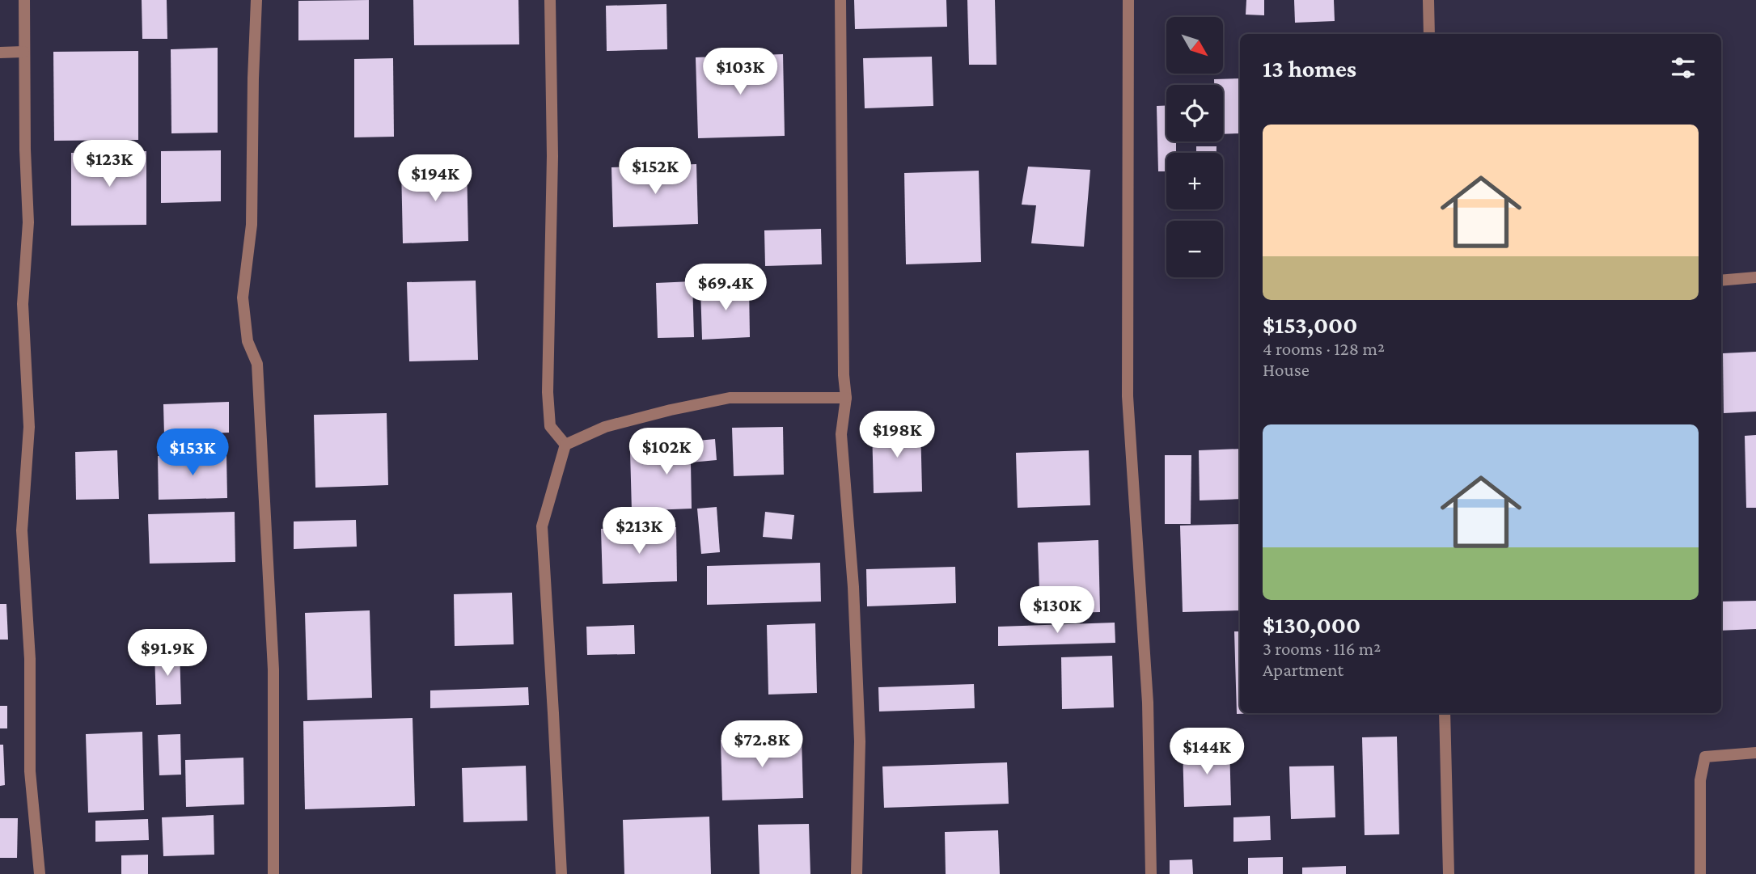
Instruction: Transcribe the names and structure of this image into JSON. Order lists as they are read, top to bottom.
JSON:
{
  "north": "bottom right",
  "page": {
    "map_buttons": ["+", "−"],
    "heading": "13 homes",
    "price": [
      "$103K",
      "$123K",
      "$152K",
      "$194K",
      "$69.4K",
      "$198K",
      "$102K",
      "$153K",
      "$213K",
      "$130K",
      "$91.9K",
      "$72.8K",
      "$144K"
    ],
    "list": [
      {
        "name": "$153,000",
        "note": "4 rooms · 128 m² · House"
      },
      {
        "name": "$130,000",
        "note": "3 rooms · 116 m² · Apartment"
      }
    ]
  }
}
